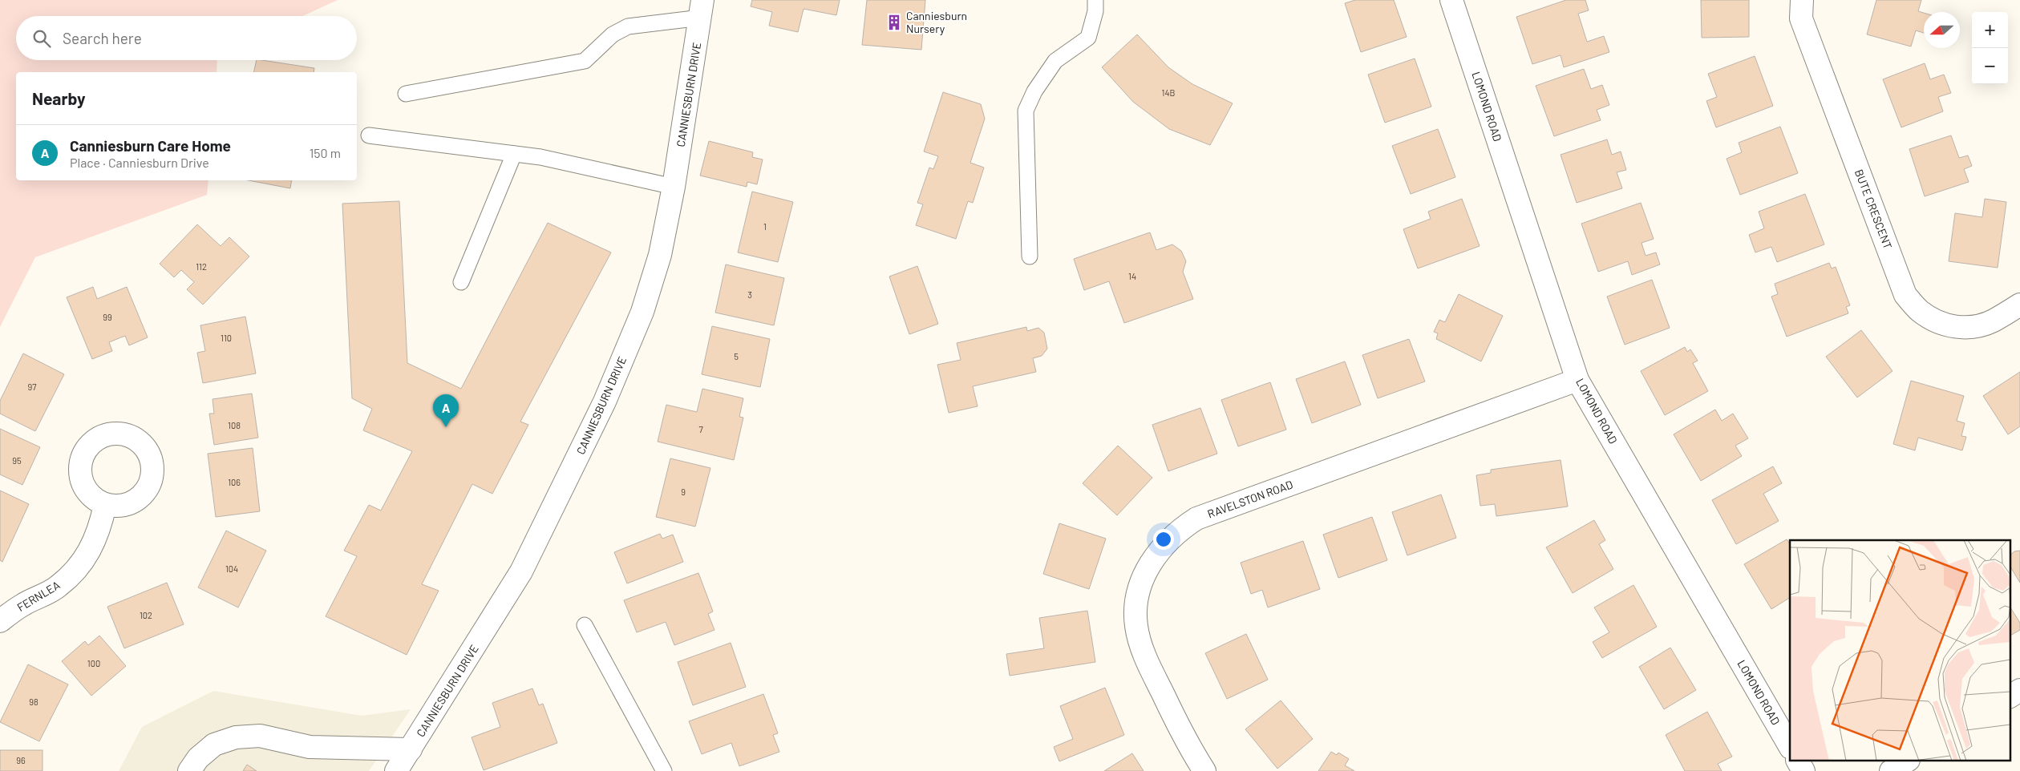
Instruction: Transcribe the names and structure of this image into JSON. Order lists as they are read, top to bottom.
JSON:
{
  "streets": {
    "street": [
      "CANNIESBURN DRIVE",
      "LOMOND ROAD",
      "BUTE CRESCENT",
      "RAVELSTON ROAD",
      "FERNLEA"
    ]
  },
  "crossings": [
    ["LOMOND ROAD", "RAVELSTON ROAD"]
  ],
  "places": {
    "building": ["Canniesburn Nursery"]
  },
  "house_numbers": [
    "14B",
    "1",
    "112",
    "14",
    "3",
    "99",
    "110",
    "5",
    "97",
    "108",
    "7",
    "95",
    "106",
    "9",
    "104",
    "102",
    "100",
    "98",
    "96"
  ],
  "north": "left",
  "page": {
    "map_buttons": ["+", "−"],
    "search": "Search here",
    "heading": "Nearby",
    "list": [
      {
        "mark": "A",
        "name": "Canniesburn Care Home",
        "note": "Place · Canniesburn Drive",
        "value": "150 m"
      }
    ],
    "pins": "A"
  }
}
